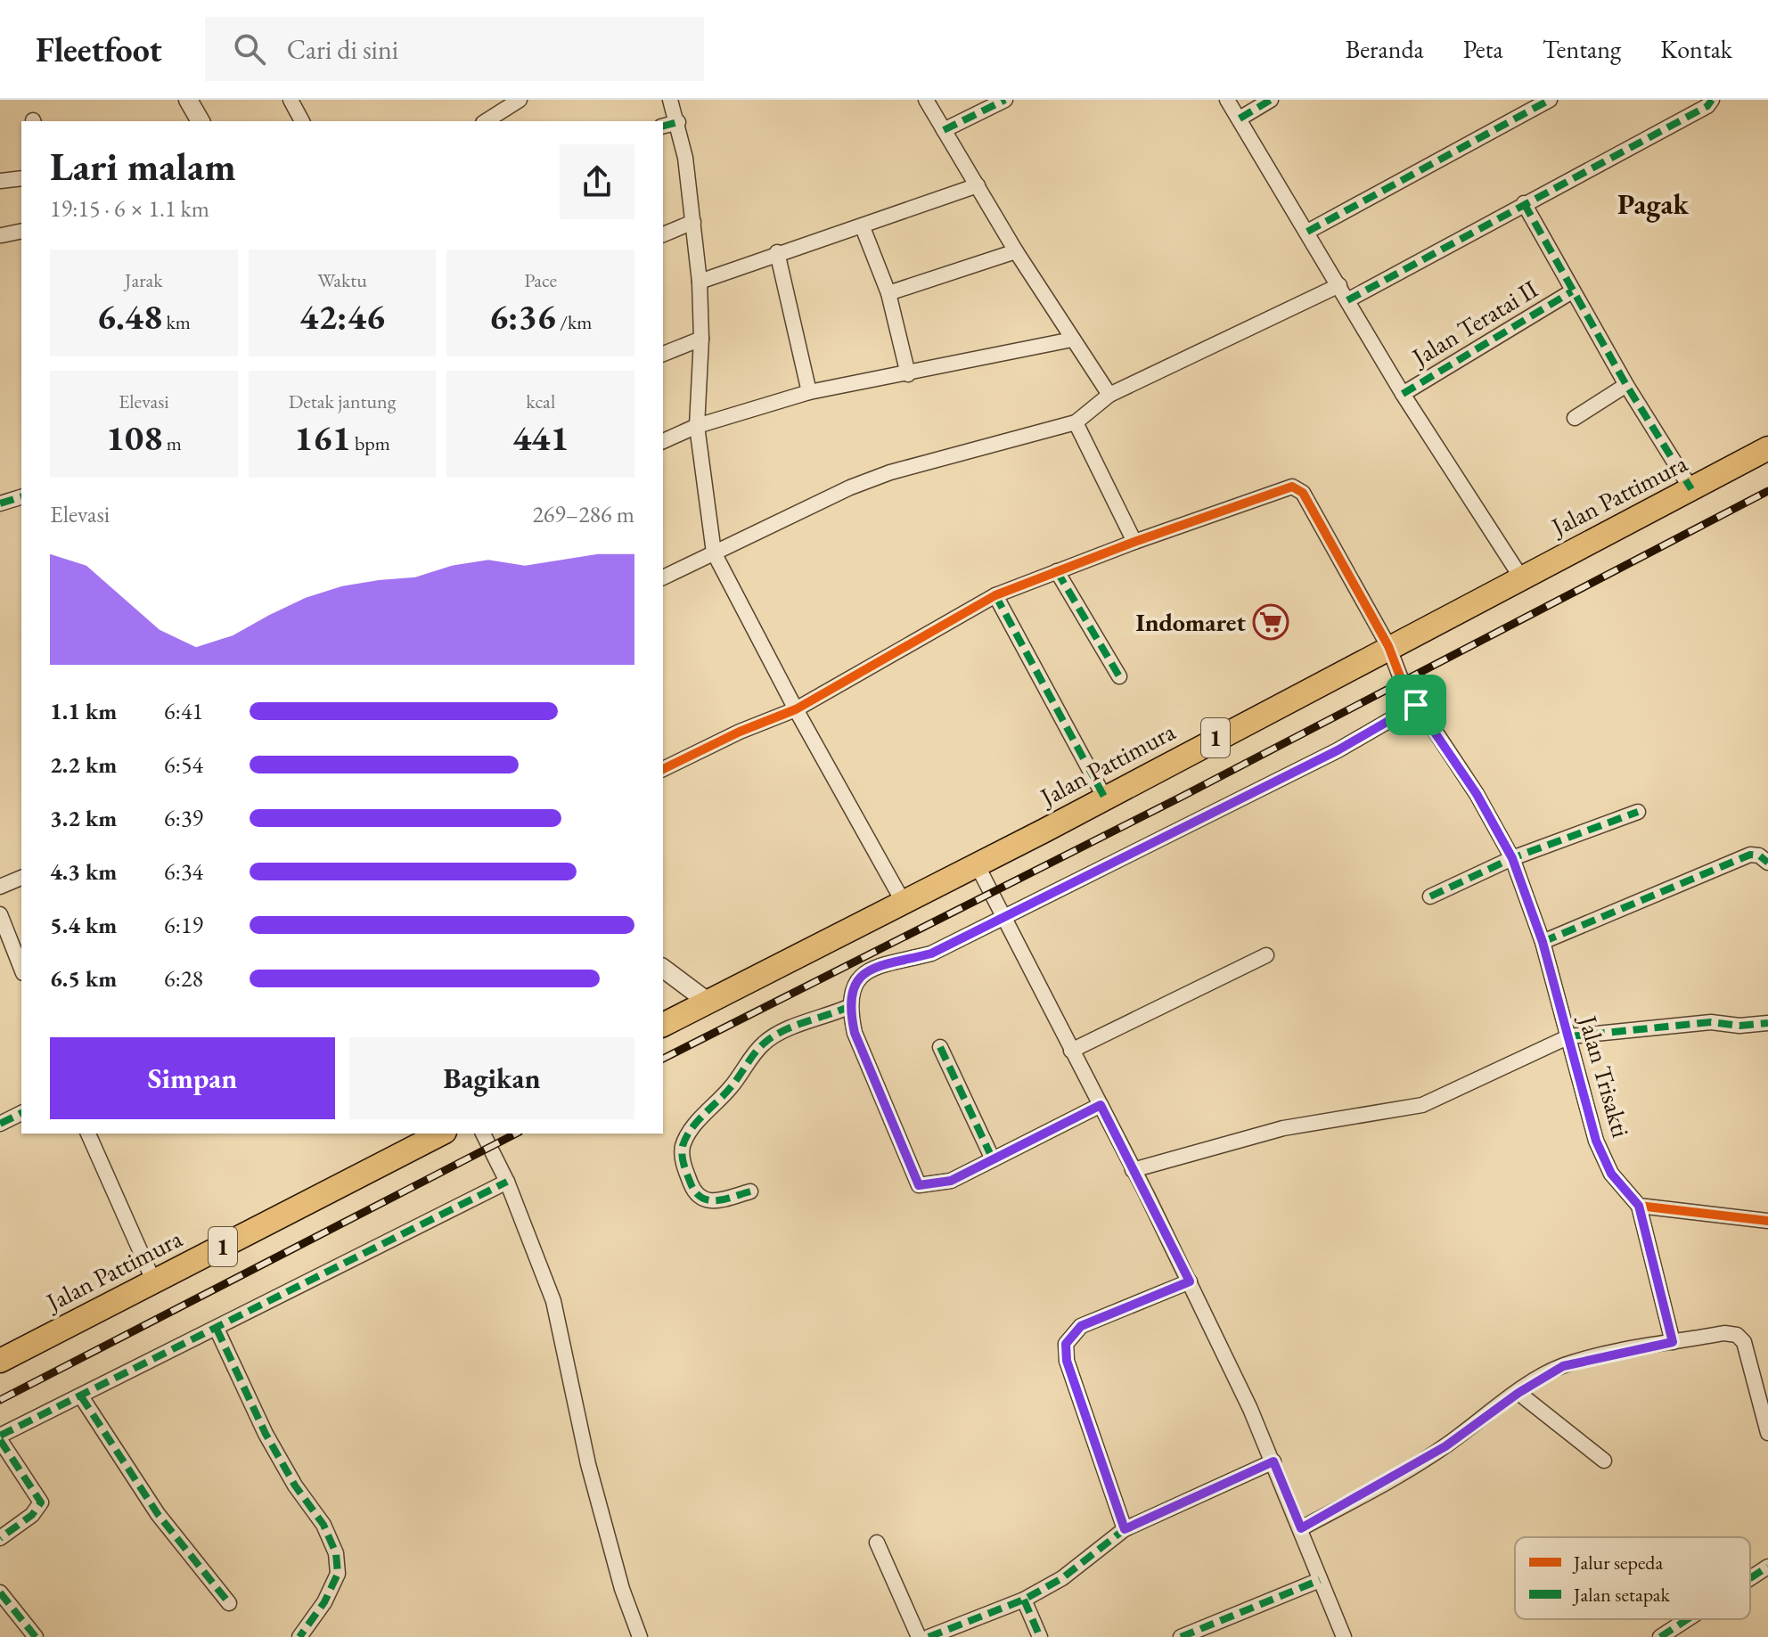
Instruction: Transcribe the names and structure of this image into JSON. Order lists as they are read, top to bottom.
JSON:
{
  "streets": {
    "highway": ["Jalan Pattimura", "1"],
    "street": ["Jalan Teratai II", "Jalan Trisakti"]
  },
  "crossings": [
    ["Jalan Pattimura", "Jalan Trisakti"]
  ],
  "districts": ["Pagak"],
  "places": {
    "supermarket": ["Indomaret"]
  },
  "legend": ["Jalur sepeda", "Jalan setapak"],
  "page": {
    "header": "Fleetfoot",
    "search": "Cari di sini",
    "nav": [
      "Beranda",
      "Peta",
      "Tentang",
      "Kontak"
    ],
    "heading": ["Lari malam", "19:15 · 6 × 1.1 km"],
    "stats": [
      ["Jarak", "6.48 km"],
      ["Waktu", "42:46"],
      ["Pace", "6:36 /km"],
      ["Elevasi", "108 m"],
      ["Detak jantung", "161 bpm"],
      ["kcal", "441"]
    ],
    "chart": ["Elevasi", "269–286 m"],
    "list": [
      {
        "name": "1.1 km",
        "note": "6:41"
      },
      {
        "name": "2.2 km",
        "note": "6:54"
      },
      {
        "name": "3.2 km",
        "note": "6:39"
      },
      {
        "name": "4.3 km",
        "note": "6:34"
      },
      {
        "name": "5.4 km",
        "note": "6:19"
      },
      {
        "name": "6.5 km",
        "note": "6:28"
      }
    ],
    "buttons": ["Simpan", "Bagikan"]
  }
}
